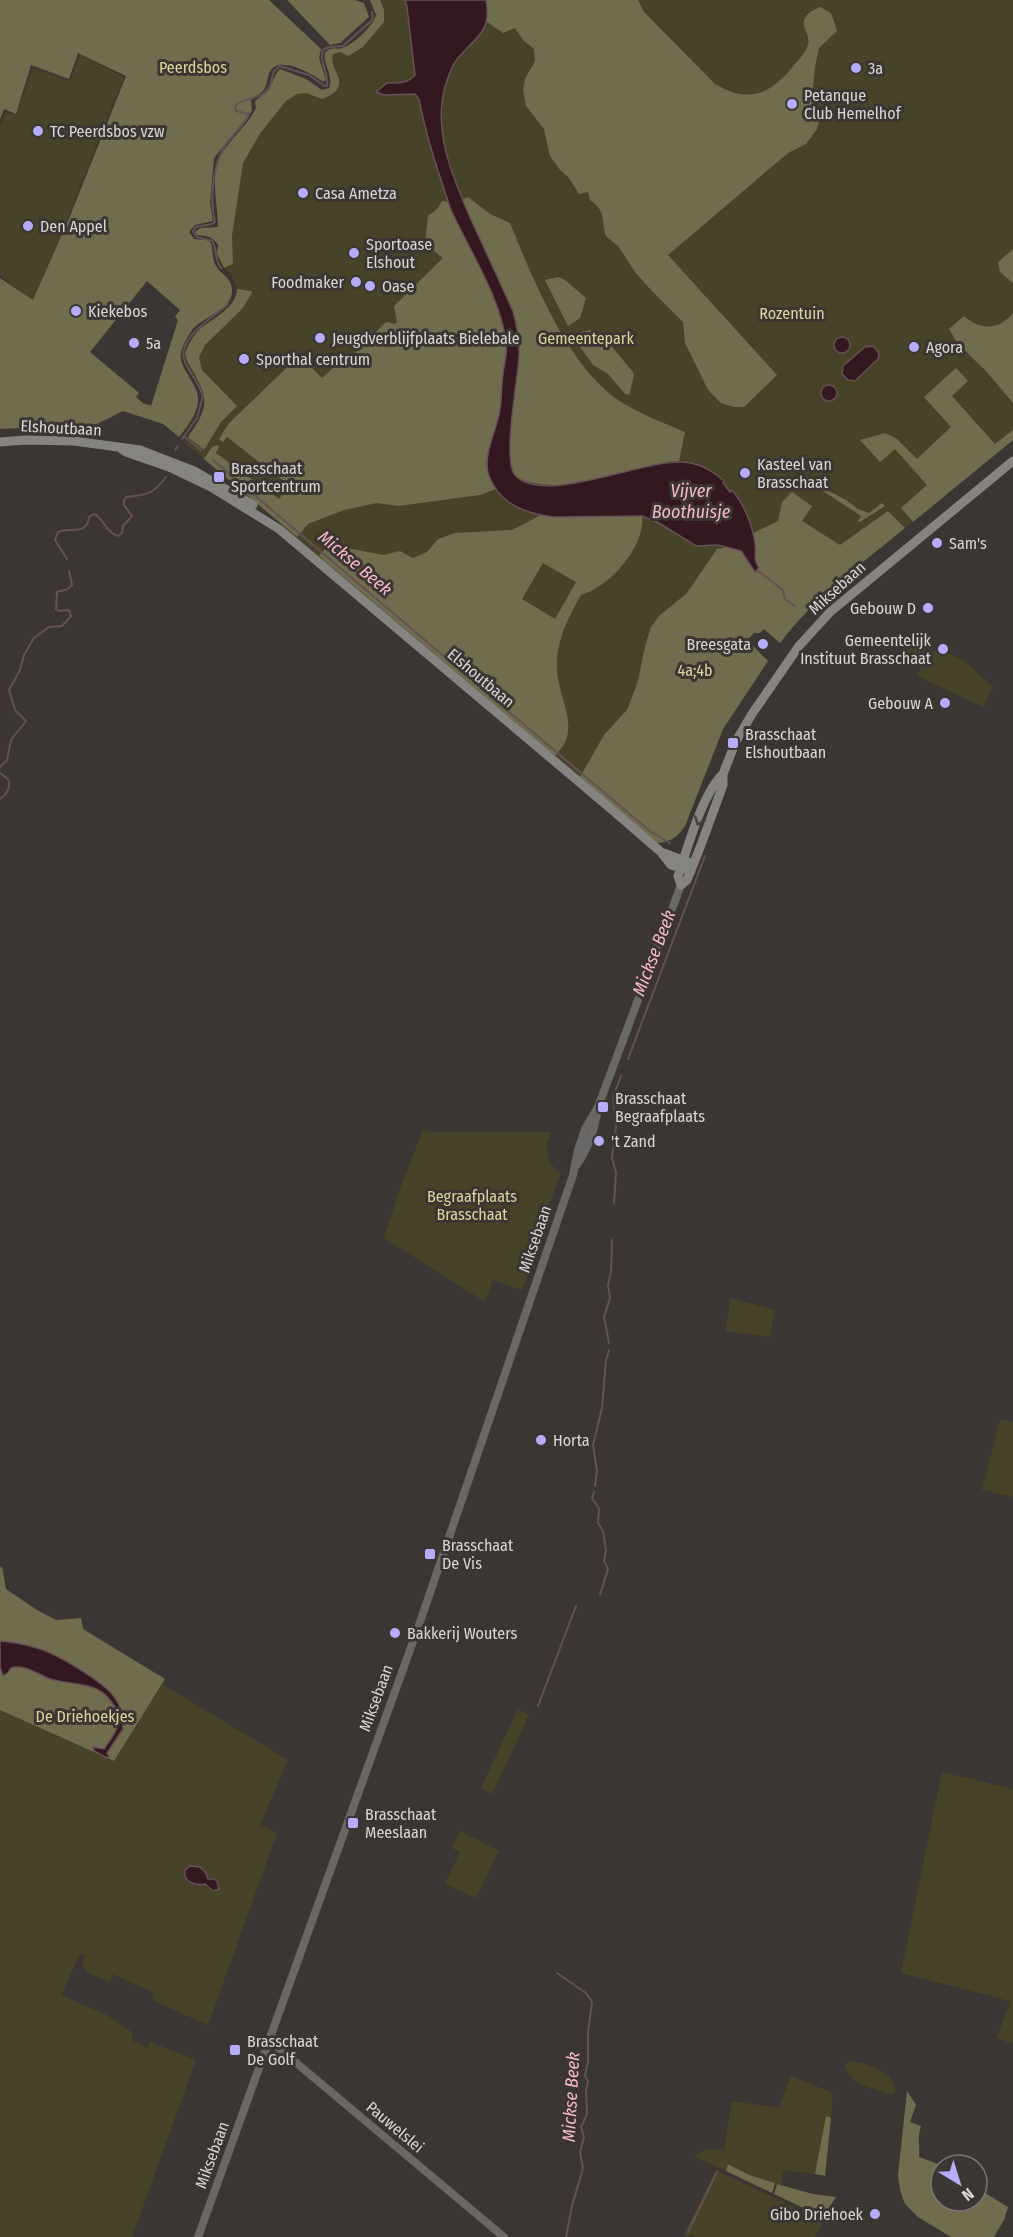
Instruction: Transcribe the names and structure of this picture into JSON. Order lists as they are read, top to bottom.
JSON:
{
  "streets": {
    "main road": ["Elshoutbaan", "Miksebaan"],
    "street": ["Pauwelslei"]
  },
  "crossings": [
    ["Elshoutbaan", "Miksebaan"],
    ["Miksebaan", "Pauwelslei"]
  ],
  "water": ["Vijver Boothuisje", "Mickse Beek"],
  "parks": [
    "Peerdsbos",
    "Rozentuin",
    "Gemeentepark",
    "4a;4b",
    "Begraafplaats Brasschaat",
    "De Driehoekjes"
  ],
  "places": {
    "other": [
      "3a",
      "Petanque Club Hemelhof",
      "TC Peerdsbos vzw",
      "Casa Ametza",
      "Den Appel",
      "Sportoase Elshout",
      "Foodmaker",
      "Oase",
      "Kiekebos",
      "Jeugdverblijfplaats Bielebale",
      "5a",
      "Agora",
      "Sporthal centrum",
      "Kasteel van Brasschaat",
      "Sam's",
      "Gebouw D",
      "Breesgata",
      "Gemeentelijk Instituut Brasschaat",
      "Gebouw A",
      "'t Zand",
      "Horta",
      "Bakkerij Wouters",
      "Gibo Driehoek"
    ],
    "transit": [
      "Brasschaat Sportcentrum",
      "Brasschaat Elshoutbaan",
      "Brasschaat Begraafplaats",
      "Brasschaat De Vis",
      "Brasschaat Meeslaan",
      "Brasschaat De Golf"
    ]
  },
  "north": "bottom right"
}
